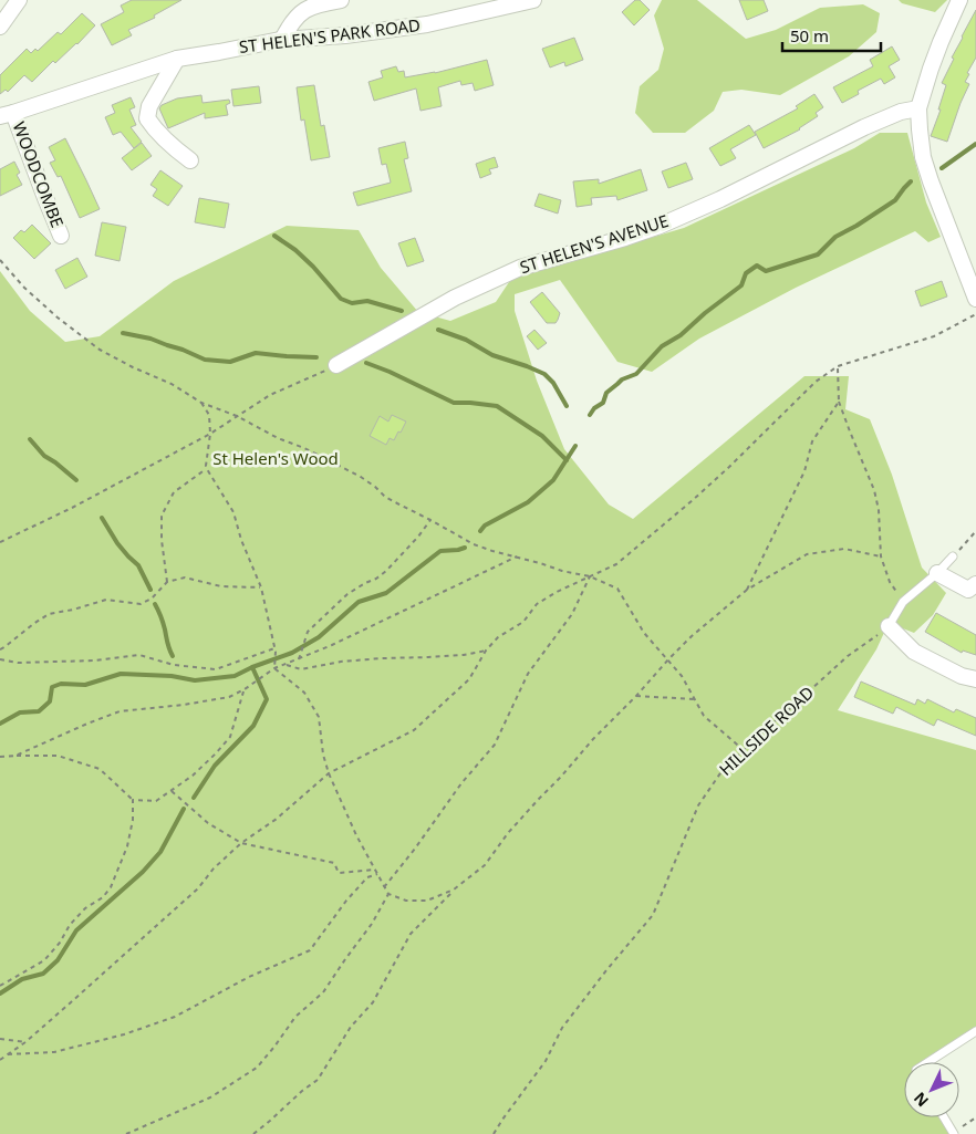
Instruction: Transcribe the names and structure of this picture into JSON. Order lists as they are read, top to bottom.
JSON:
{
  "streets": {
    "street": ["ST HELEN'S PARK ROAD", "WOODCOMBE", "ST HELEN'S AVENUE"],
    "path": ["HILLSIDE ROAD"]
  },
  "crossings": [
    ["ST HELEN'S PARK ROAD", "WOODCOMBE"]
  ],
  "parks": ["St Helen's Wood"],
  "scale_bar": "50 m",
  "north": "bottom left"
}
